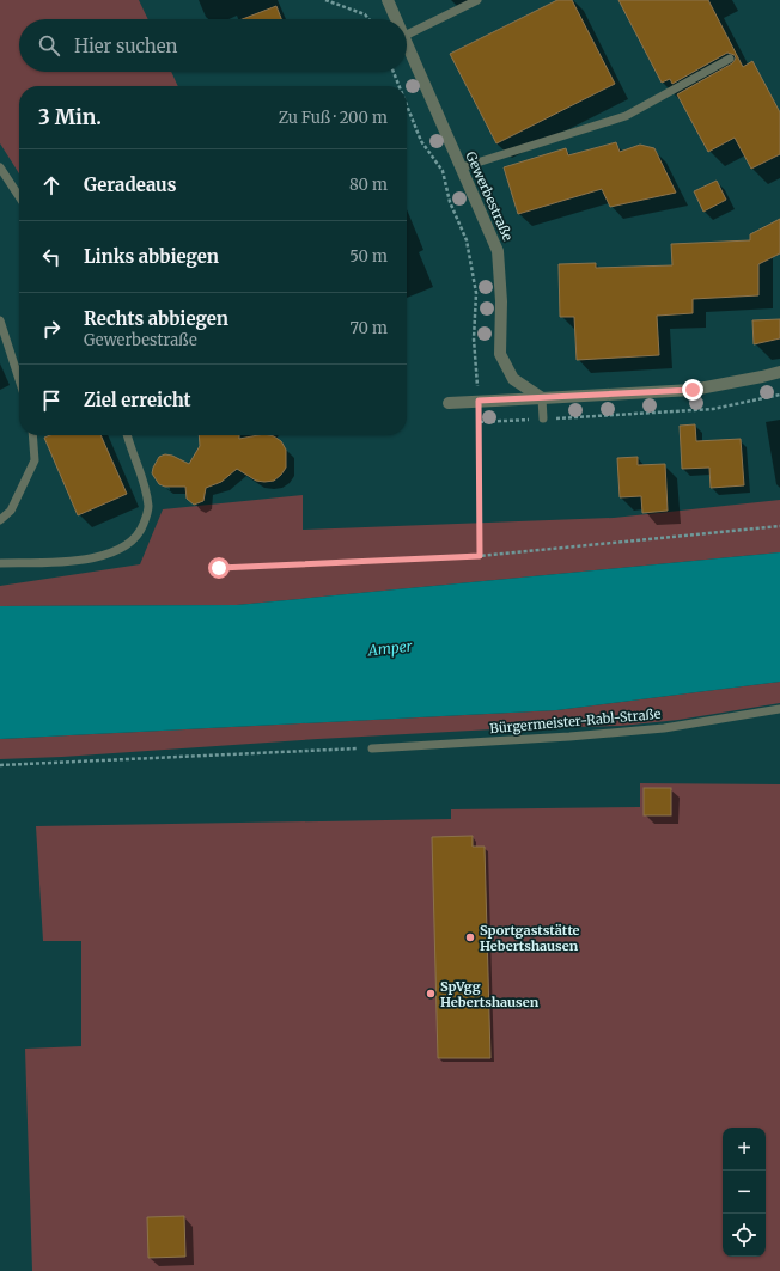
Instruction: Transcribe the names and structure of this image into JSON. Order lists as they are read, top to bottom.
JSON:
{
  "streets": {
    "street": ["Gewerbestraße"],
    "lane": ["Bürgermeister-Rabl-Straße"]
  },
  "water": ["Amper"],
  "places": ["Sportgaststätte Hebertshausen", "SpVgg Hebertshausen"],
  "page": {
    "search": "Hier suchen",
    "heading": ["3 Min.", "Zu Fuß · 200 m"],
    "list": [
      ["Geradeaus", "80 m"],
      ["Links abbiegen", "50 m"],
      ["Rechts abbiegen", "Gewerbestraße", "70 m"],
      "Ziel erreicht"
    ],
    "map_buttons": ["+", "−"]
  }
}
